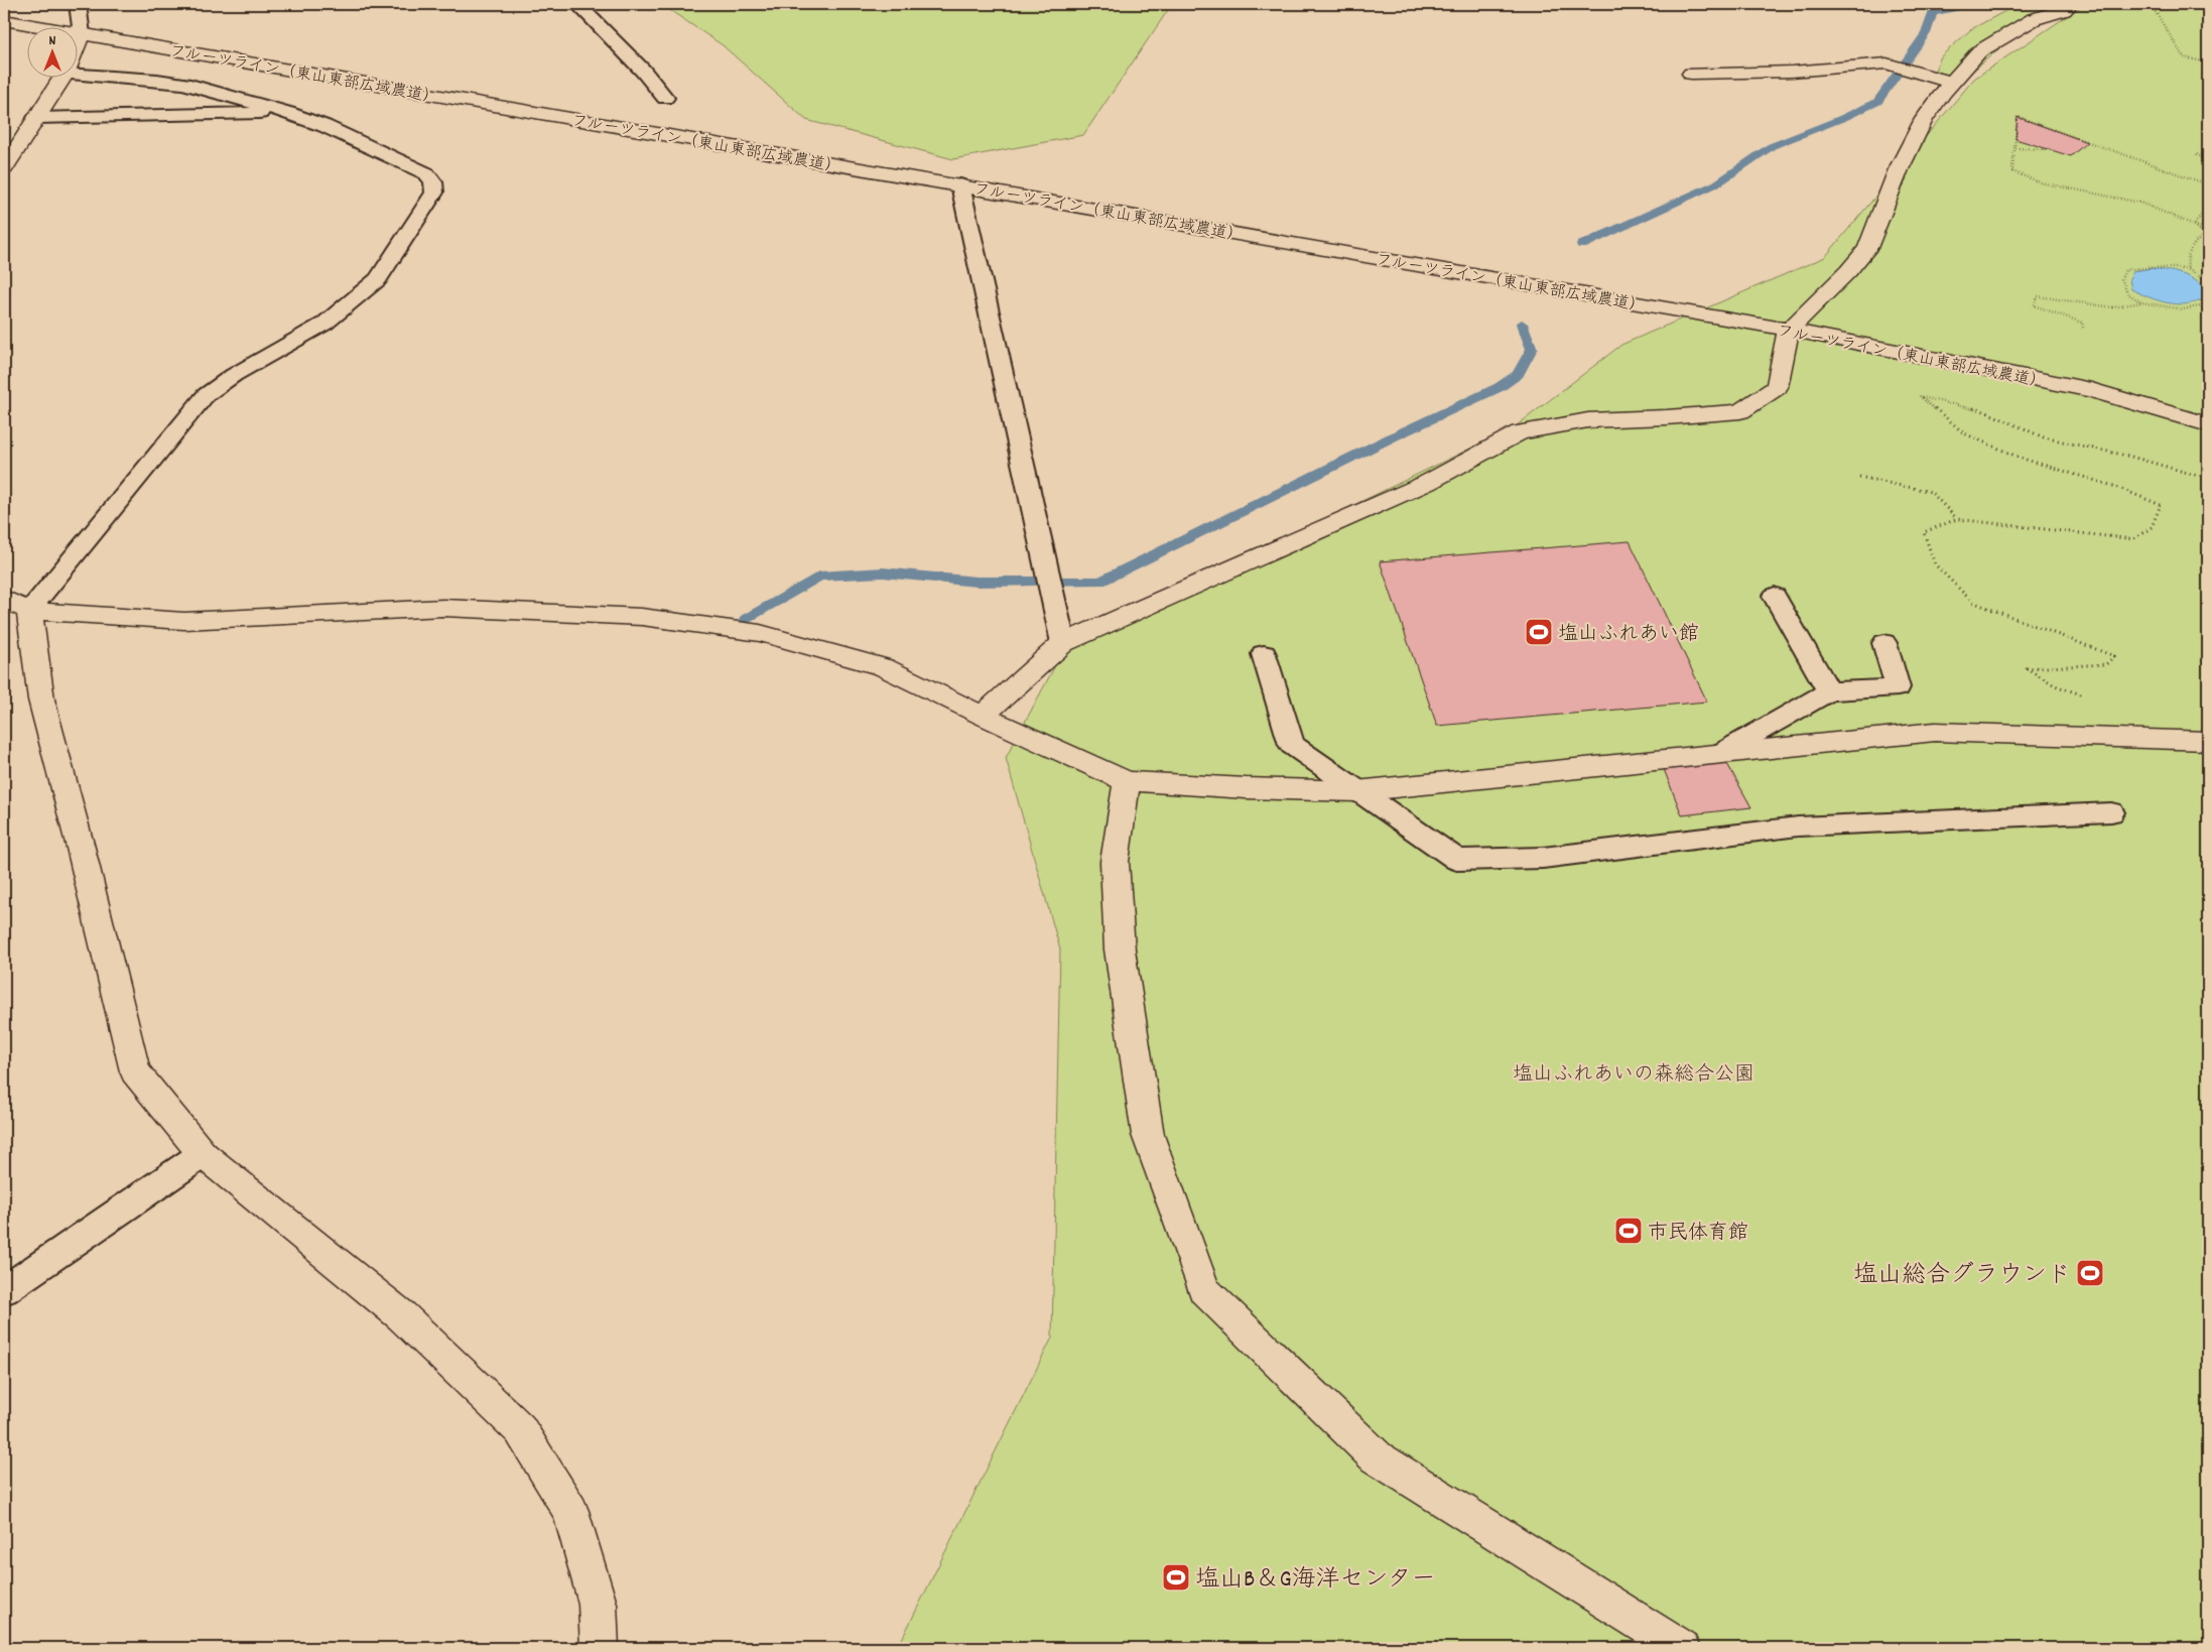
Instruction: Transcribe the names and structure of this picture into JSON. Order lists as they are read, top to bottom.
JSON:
{
  "streets": {
    "street": ["フルーツライン（東山東部広域農道）"]
  },
  "parks": ["塩山ふれあいの森総合公園"],
  "places": {
    "sports": [
      "塩山ふれあい館",
      "市民体育館",
      "塩山総合グラウンド",
      "塩山B＆G海洋センター"
    ]
  },
  "north": "top"
}
